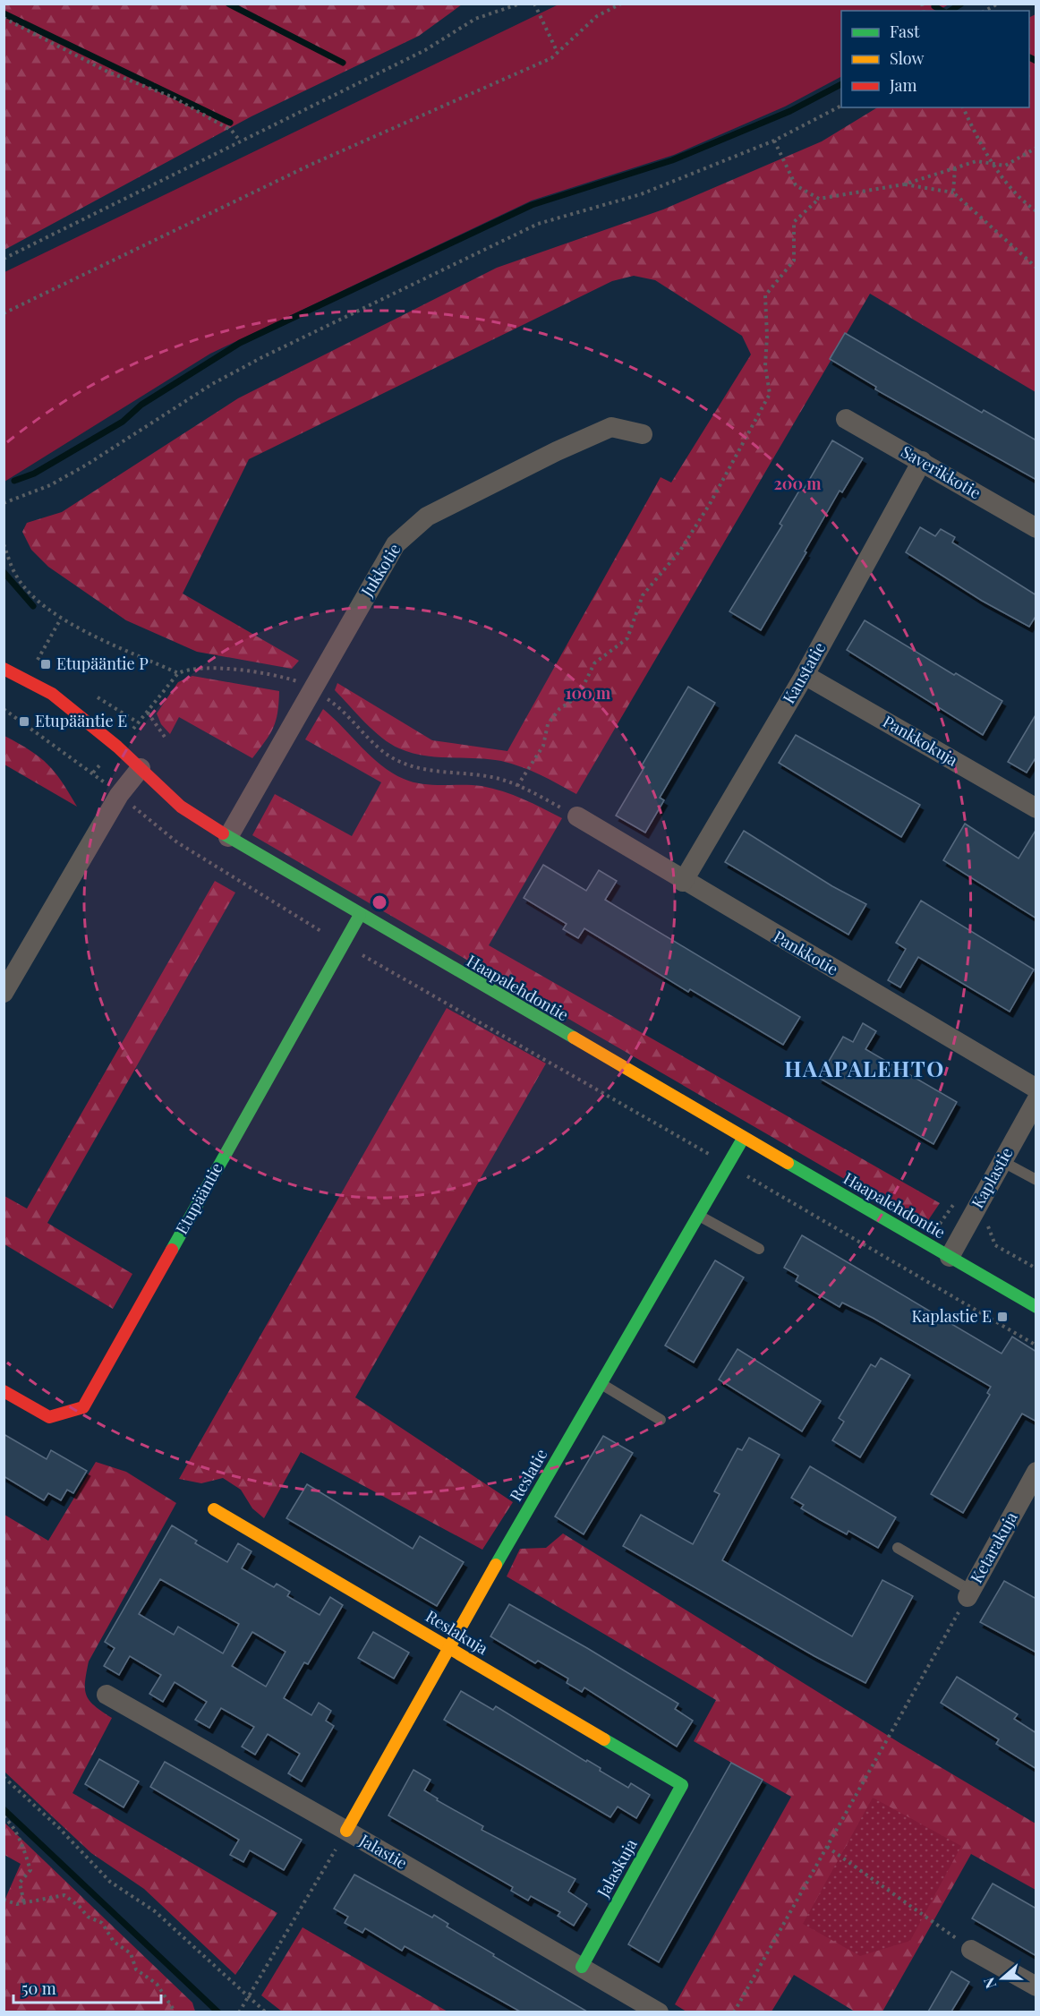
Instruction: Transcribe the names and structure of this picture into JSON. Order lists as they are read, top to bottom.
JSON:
{
  "streets": {
    "street": [
      "Saverikkotie",
      "Jukkotie",
      "Kaustatie",
      "Pankkokuja",
      "Pankkotie",
      "Haapalehdontie",
      "Kaplastie",
      "Etupääntie",
      "Reslatie",
      "Ketarakuja",
      "Reslakuja",
      "Jalastie",
      "Jalaskuja"
    ]
  },
  "crossings": [
    ["Saverikkotie", "Kaustatie"],
    ["Jukkotie", "Haapalehdontie"],
    ["Kaustatie", "Pankkokuja"],
    ["Kaustatie", "Pankkotie"],
    ["Haapalehdontie", "Kaplastie"],
    ["Haapalehdontie", "Etupääntie"],
    ["Haapalehdontie", "Reslatie"],
    ["Reslatie", "Reslakuja"],
    ["Reslatie", "Jalastie"],
    ["Reslakuja", "Jalaskuja"],
    ["Jalastie", "Jalaskuja"]
  ],
  "districts": ["HAAPALEHTO"],
  "places": {
    "transit": ["Etupääntie P", "Etupääntie E", "Kaplastie E"]
  },
  "legend": ["Fast", "Slow", "Jam"],
  "scale_bar": "50 m",
  "north": "left",
  "rings": ["200 m", "100 m"]
}
